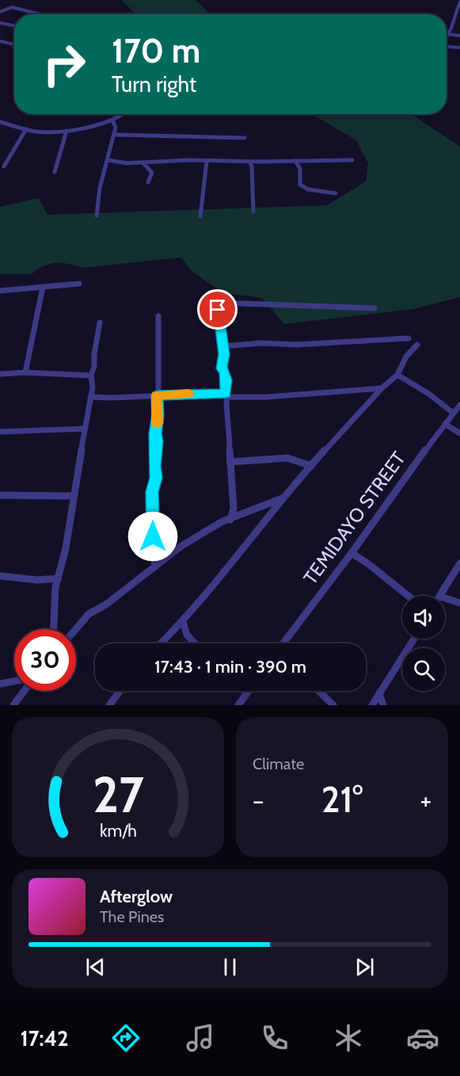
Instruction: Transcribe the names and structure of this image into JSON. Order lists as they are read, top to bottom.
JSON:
{
  "streets": {
    "street": ["TEMIDAYO STREET"]
  },
  "page": {
    "turn": ["170 m", "Turn right"],
    "limit": "30",
    "trip": "17:43 · 1 min · 390 m",
    "tile": "Climate",
    "heat": ["−", "21°", "+"],
    "song": ["Afterglow", "The Pines"],
    "tabs": "17:42",
    "gauge": ["27", "km/h"]
  }
}
